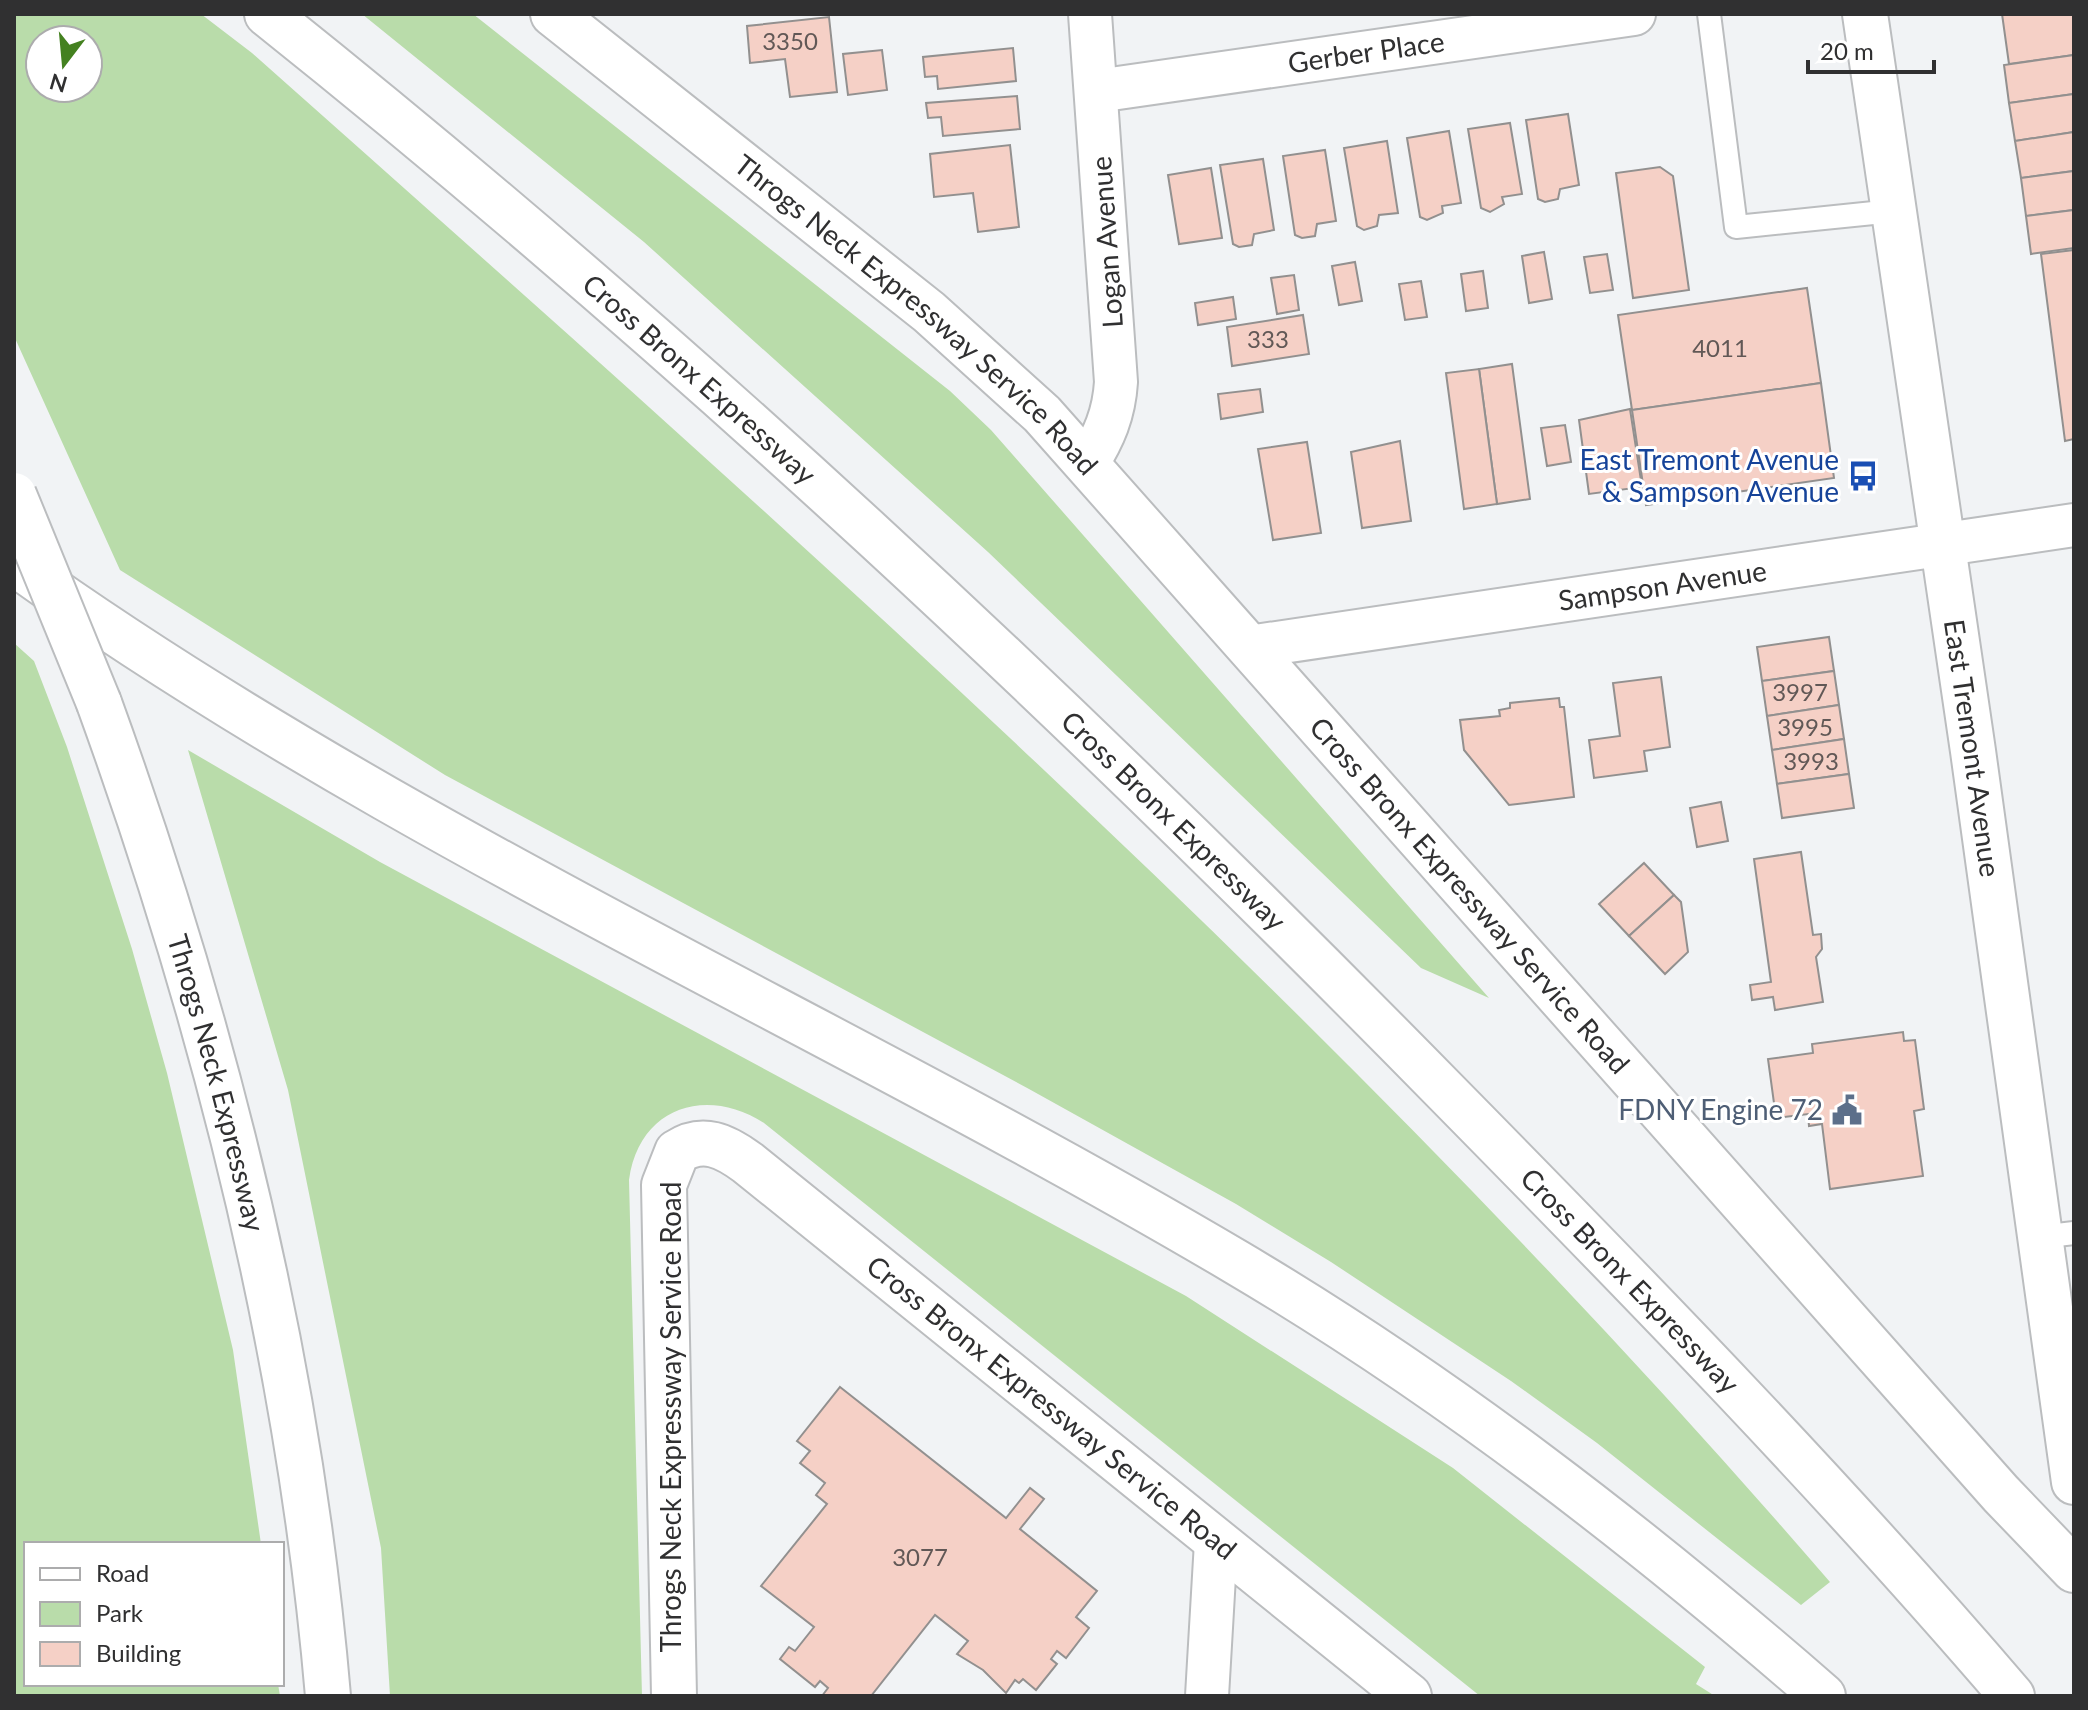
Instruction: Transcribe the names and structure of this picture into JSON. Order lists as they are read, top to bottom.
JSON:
{
  "streets": {
    "main road": [
      "Throgs Neck Expressway Service Road",
      "Cross Bronx Expressway",
      "East Tremont Avenue",
      "Cross Bronx Expressway Service Road",
      "Throgs Neck Expressway"
    ],
    "street": ["Gerber Place", "Logan Avenue", "Sampson Avenue"]
  },
  "crossings": [
    ["Gerber Place", "Logan Avenue"],
    ["Logan Avenue", "Throgs Neck Expressway Service Road"],
    ["Throgs Neck Expressway Service Road", "Sampson Avenue"],
    ["Throgs Neck Expressway Service Road", "Cross Bronx Expressway Service Road"],
    ["Sampson Avenue", "East Tremont Avenue"],
    ["Sampson Avenue", "Cross Bronx Expressway Service Road"]
  ],
  "places": {
    "bus stop": ["East Tremont Avenue & Sampson Avenue"],
    "public building": ["FDNY Engine 72"]
  },
  "house_numbers": [
    "3350",
    "333",
    "4011",
    "3997",
    "3995",
    "3993",
    "3077"
  ],
  "legend": ["Road", "Park", "Building"],
  "scale_bar": "20 m",
  "north": "bottom"
}
